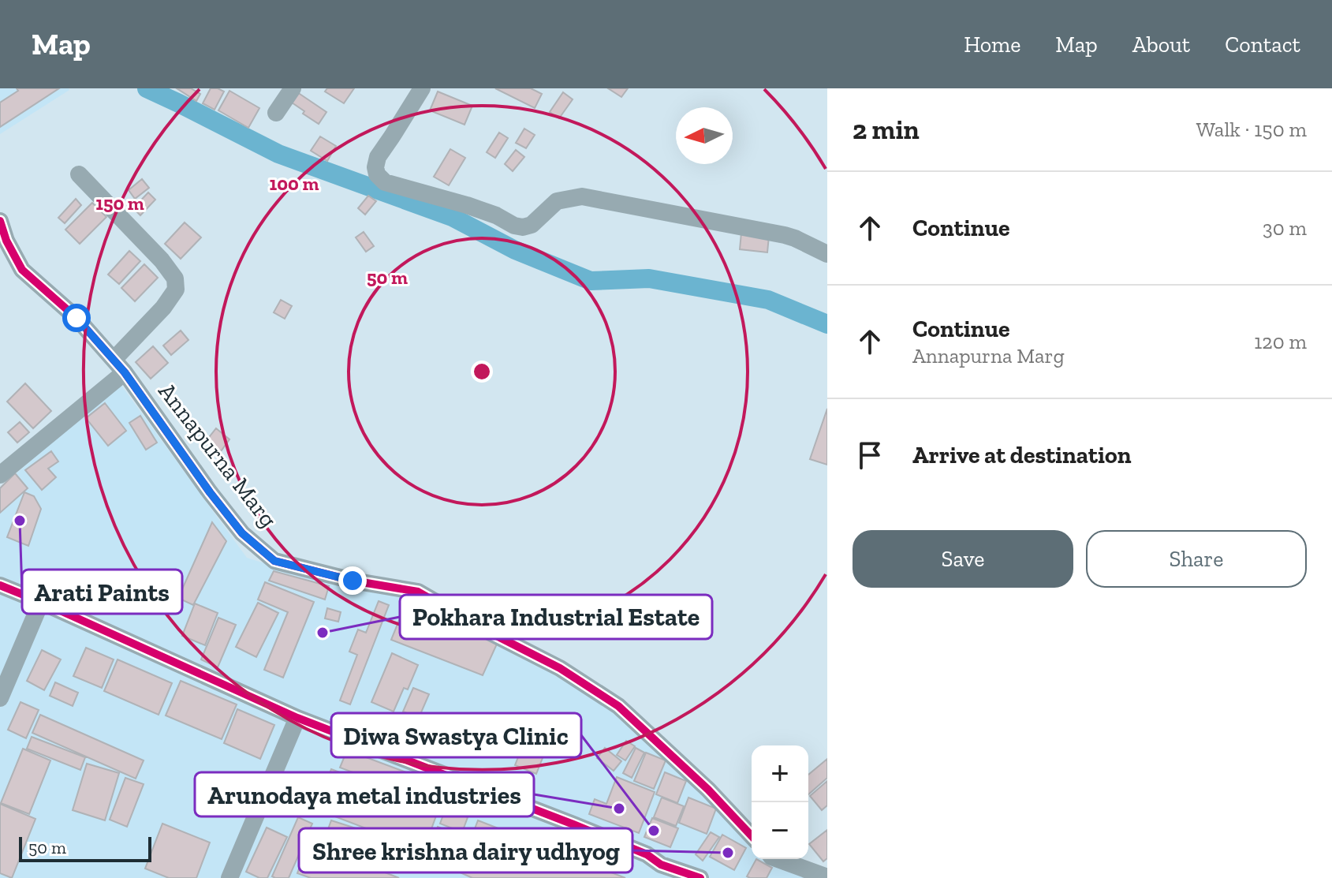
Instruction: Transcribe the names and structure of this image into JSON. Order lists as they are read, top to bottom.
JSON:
{
  "streets": {
    "street": ["Annapurna Marg"]
  },
  "places": [
    "Arati Paints",
    "Pokhara Industrial Estate",
    "Arunodaya metal industries",
    "Diwa Swastya Clinic",
    "Shree krishna dairy udhyog"
  ],
  "scale_bar": "50 m",
  "north": "left",
  "page": {
    "header": "Map",
    "nav": [
      "Home",
      "Map",
      "About",
      "Contact"
    ],
    "heading": ["2 min", "Walk · 150 m"],
    "list": [
      ["Continue", "30 m"],
      ["Continue", "Annapurna Marg", "120 m"],
      "Arrive at destination"
    ],
    "buttons": ["Save", "Share"],
    "map_buttons": ["+", "−"],
    "scale": "50 m"
  },
  "rings": ["100 m", "150 m", "50 m"]
}
